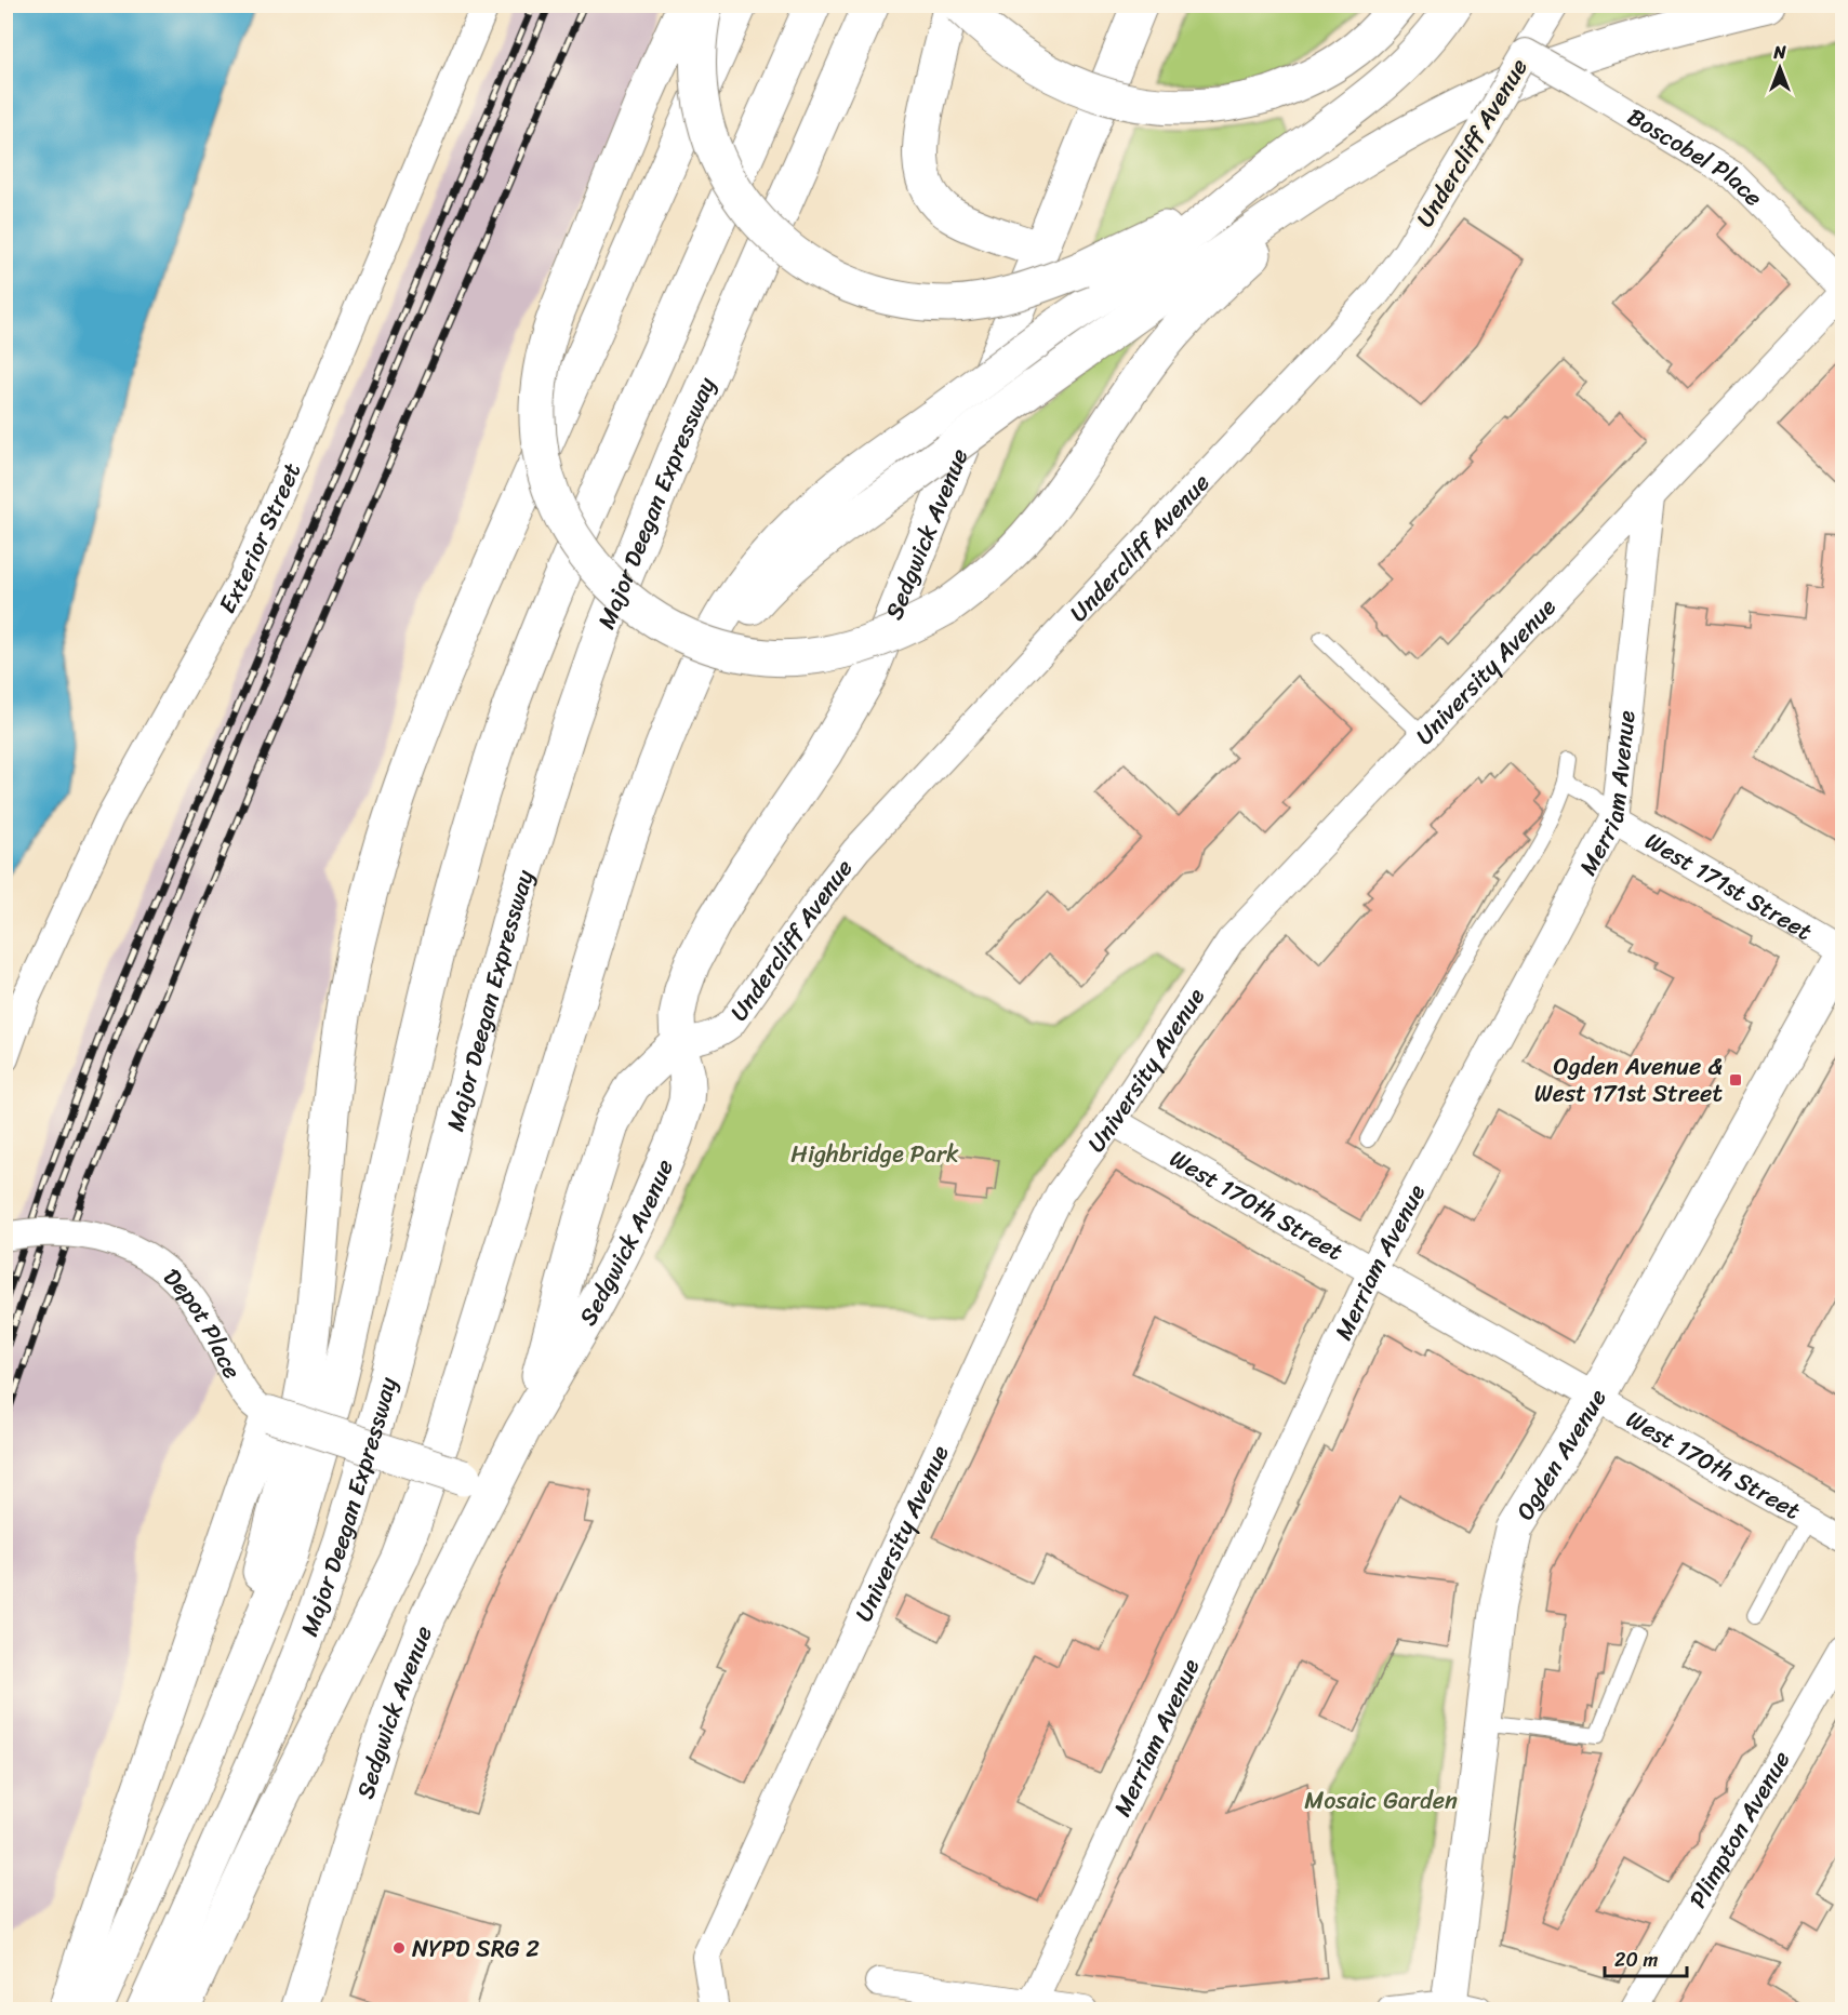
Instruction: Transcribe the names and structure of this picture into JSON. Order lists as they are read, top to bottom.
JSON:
{
  "streets": {
    "main road": [
      "Major Deegan Expressway",
      "Sedgwick Avenue",
      "Depot Place",
      "Ogden Avenue"
    ],
    "street": [
      "Undercliff Avenue",
      "Boscobel Place",
      "Exterior Street",
      "University Avenue",
      "Merriam Avenue",
      "West 171st Street",
      "West 170th Street",
      "Plimpton Avenue"
    ]
  },
  "crossings": [
    ["Undercliff Avenue", "Boscobel Place"],
    ["Undercliff Avenue", "Sedgwick Avenue"],
    ["Sedgwick Avenue", "Depot Place"],
    ["University Avenue", "Merriam Avenue"],
    ["University Avenue", "West 170th Street"],
    ["Merriam Avenue", "West 171st Street"],
    ["Merriam Avenue", "West 170th Street"],
    ["West 171st Street", "Ogden Avenue"],
    ["West 170th Street", "Ogden Avenue"]
  ],
  "parks": ["Highbridge Park", "Mosaic Garden"],
  "places": {
    "transit": ["Ogden Avenue & West 171st Street"],
    "other": ["NYPD SRG 2"]
  },
  "scale_bar": "20 m",
  "north": "top"
}
